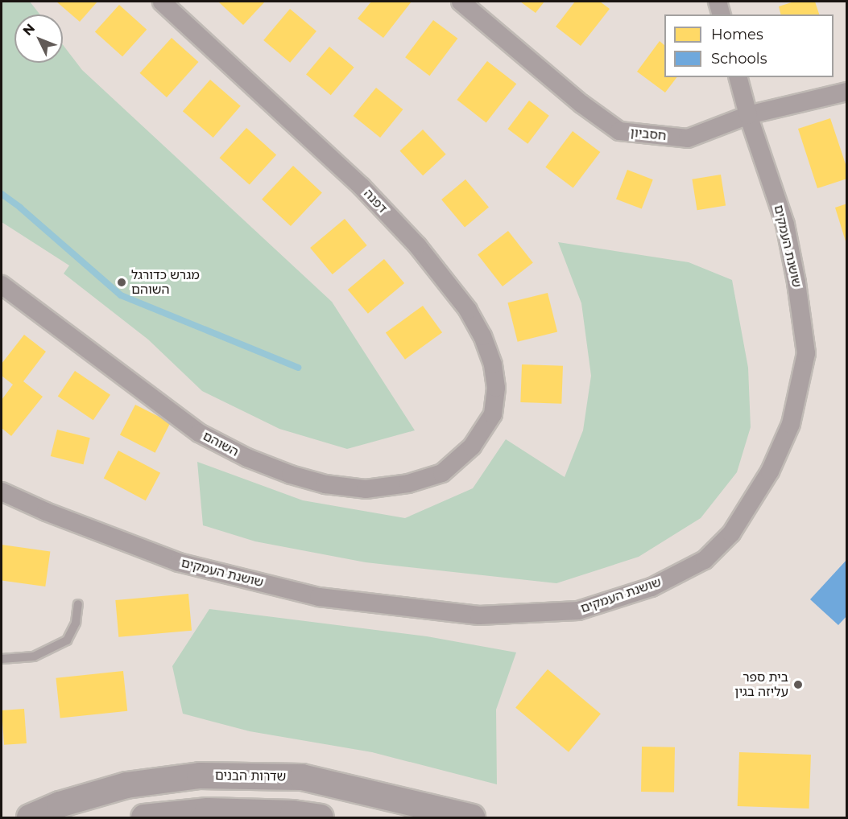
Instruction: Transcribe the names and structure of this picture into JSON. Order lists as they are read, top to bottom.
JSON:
{
  "streets": {
    "main road": ["שדרות הבנים"],
    "street": [
      "חסביון",
      "דפנה",
      "שושנת העמקים",
      "השוהם"
    ]
  },
  "crossings": [
    ["חסביון", "שושנת העמקים"],
    ["דפנה", "השוהם"]
  ],
  "places": ["מגרש כדורגל השוהם", "בית ספר עליזה בגין"],
  "legend": ["Homes", "Schools"],
  "north": "top left"
}
